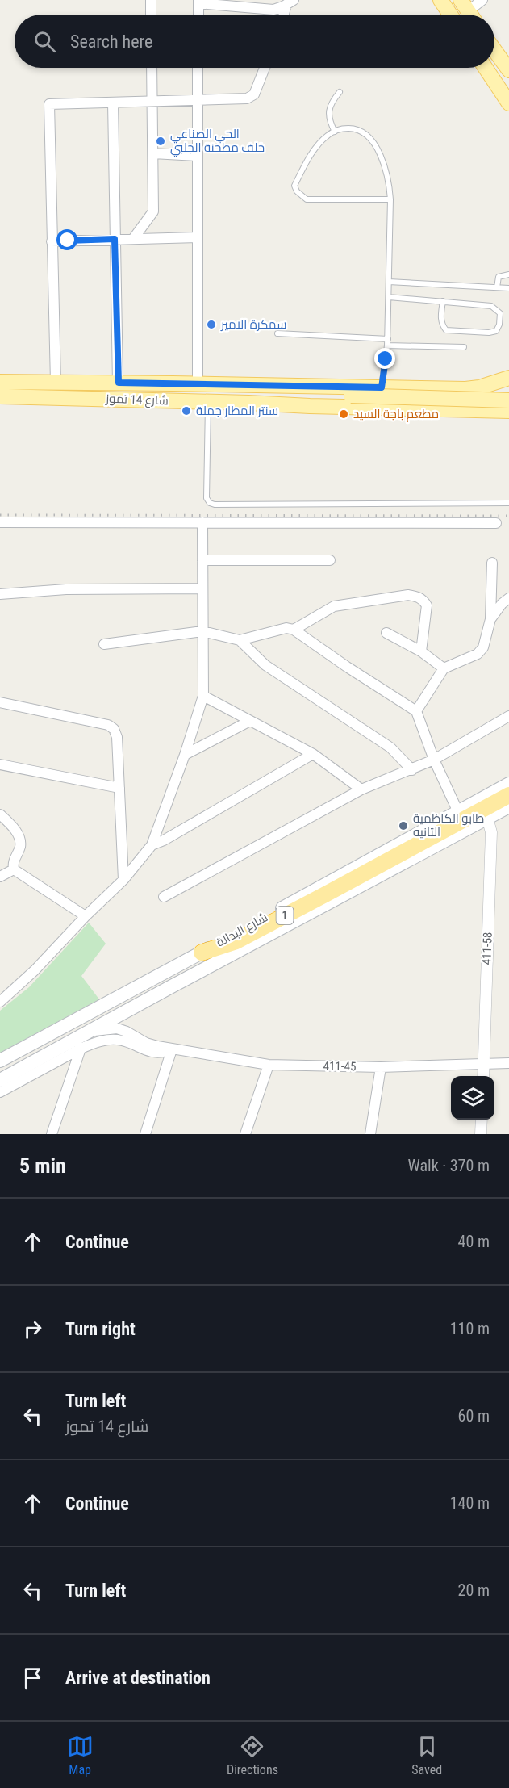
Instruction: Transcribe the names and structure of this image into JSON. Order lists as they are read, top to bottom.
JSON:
{
  "streets": {
    "highway": ["1"],
    "main road": ["شارع 14 تموز", "شارع البدالة"],
    "street": ["411-58", "411-45"]
  },
  "crossings": [
    ["1", "شارع البدالة"],
    ["شارع البدالة", "411-58"],
    ["411-58", "411-45"]
  ],
  "places": [
    "الحي الصناعي خلف مطحنة الجلبي",
    "سمكرة الامير",
    "سنتر المطار جملة",
    "مطعم باجة السيد",
    "طابو الكاظمية الثانيه"
  ],
  "page": {
    "search": "Search here",
    "heading": ["5 min", "Walk · 370 m"],
    "list": [
      ["Continue", "40 m"],
      ["Turn right", "110 m"],
      ["Turn left", "شارع 14 تموز", "60 m"],
      ["Continue", "140 m"],
      ["Turn left", "20 m"],
      "Arrive at destination"
    ],
    "nav": ["Map", "Directions", "Saved"]
  }
}
